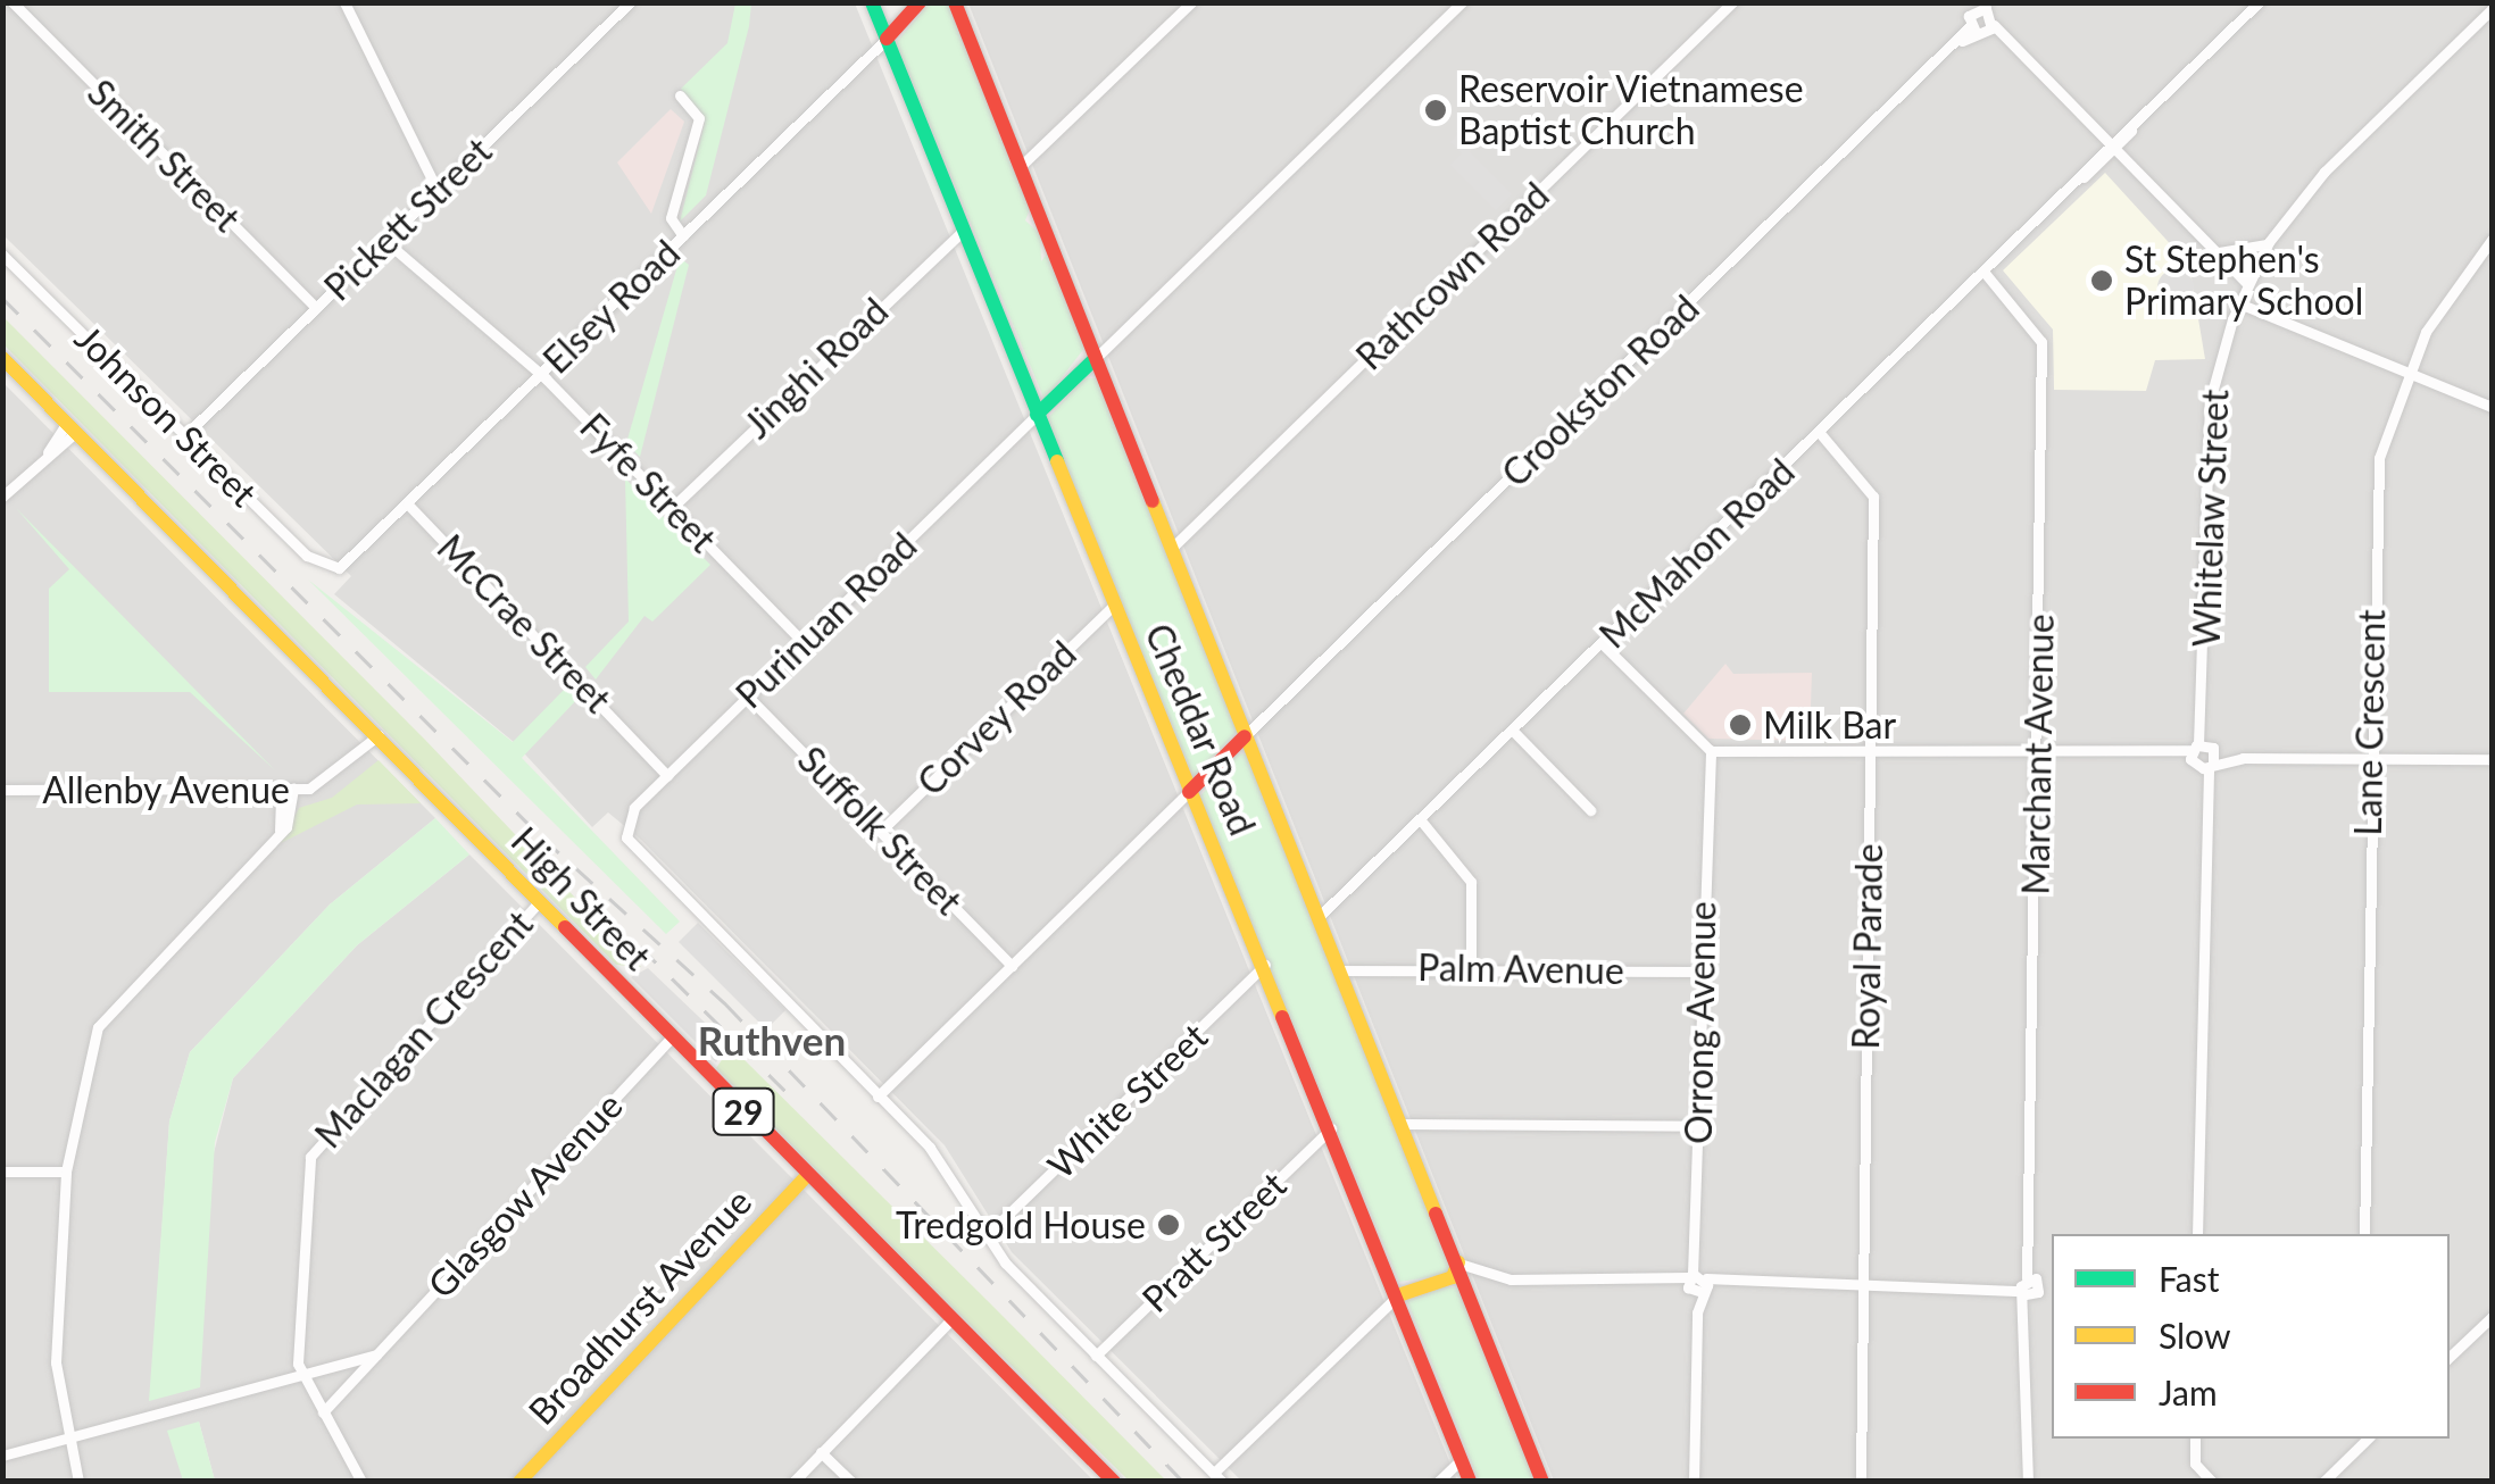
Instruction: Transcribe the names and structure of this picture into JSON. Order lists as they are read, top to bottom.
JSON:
{
  "streets": {
    "main road": [
      "Cheddar Road",
      "High Street",
      "29",
      "Broadhurst Avenue"
    ],
    "street": [
      "Smith Street",
      "Pickett Street",
      "Rathcown Road",
      "Elsey Road",
      "Jinghi Road",
      "Crookston Road",
      "Johnson Street",
      "Fyfe Street",
      "Whitelaw Street",
      "McMahon Road",
      "Purinuan Road",
      "McCrae Street",
      "Corvey Road",
      "Lane Crescent",
      "Marchant Avenue",
      "Allenby Avenue",
      "Suffolk Street",
      "Royal Parade",
      "Palm Avenue",
      "Orrong Avenue",
      "Maclagan Crescent",
      "White Street",
      "Glasgow Avenue",
      "Pratt Street"
    ]
  },
  "crossings": [
    ["Smith Street", "Pickett Street"],
    ["Pickett Street", "Johnson Street"],
    ["Pickett Street", "Fyfe Street"],
    ["Rathcown Road", "Cheddar Road"],
    ["Elsey Road", "Johnson Street"],
    ["Elsey Road", "Fyfe Street"],
    ["Elsey Road", "McCrae Street"],
    ["Elsey Road", "Cheddar Road"],
    ["Jinghi Road", "Fyfe Street"],
    ["Jinghi Road", "Cheddar Road"],
    ["Crookston Road", "Cheddar Road"],
    ["Fyfe Street", "Purinuan Road"],
    ["McMahon Road", "Cheddar Road"],
    ["McMahon Road", "Marchant Avenue"],
    ["McMahon Road", "Royal Parade"],
    ["Purinuan Road", "McCrae Street"],
    ["Purinuan Road", "Cheddar Road"],
    ["Purinuan Road", "Suffolk Street"],
    ["Corvey Road", "Cheddar Road"],
    ["Corvey Road", "Suffolk Street"],
    ["Cheddar Road", "Palm Avenue"],
    ["Cheddar Road", "White Street"],
    ["Cheddar Road", "Pratt Street"],
    ["Allenby Avenue", "High Street"],
    ["High Street", "Maclagan Crescent"],
    ["High Street", "Glasgow Avenue"],
    ["High Street", "Broadhurst Avenue"],
    ["Palm Avenue", "Orrong Avenue"]
  ],
  "districts": ["Ruthven"],
  "places": [
    "Reservoir Vietnamese Baptist Church",
    "St Stephen's Primary School",
    "Milk Bar",
    "Tredgold House"
  ],
  "legend": ["Fast", "Slow", "Jam"]
}
